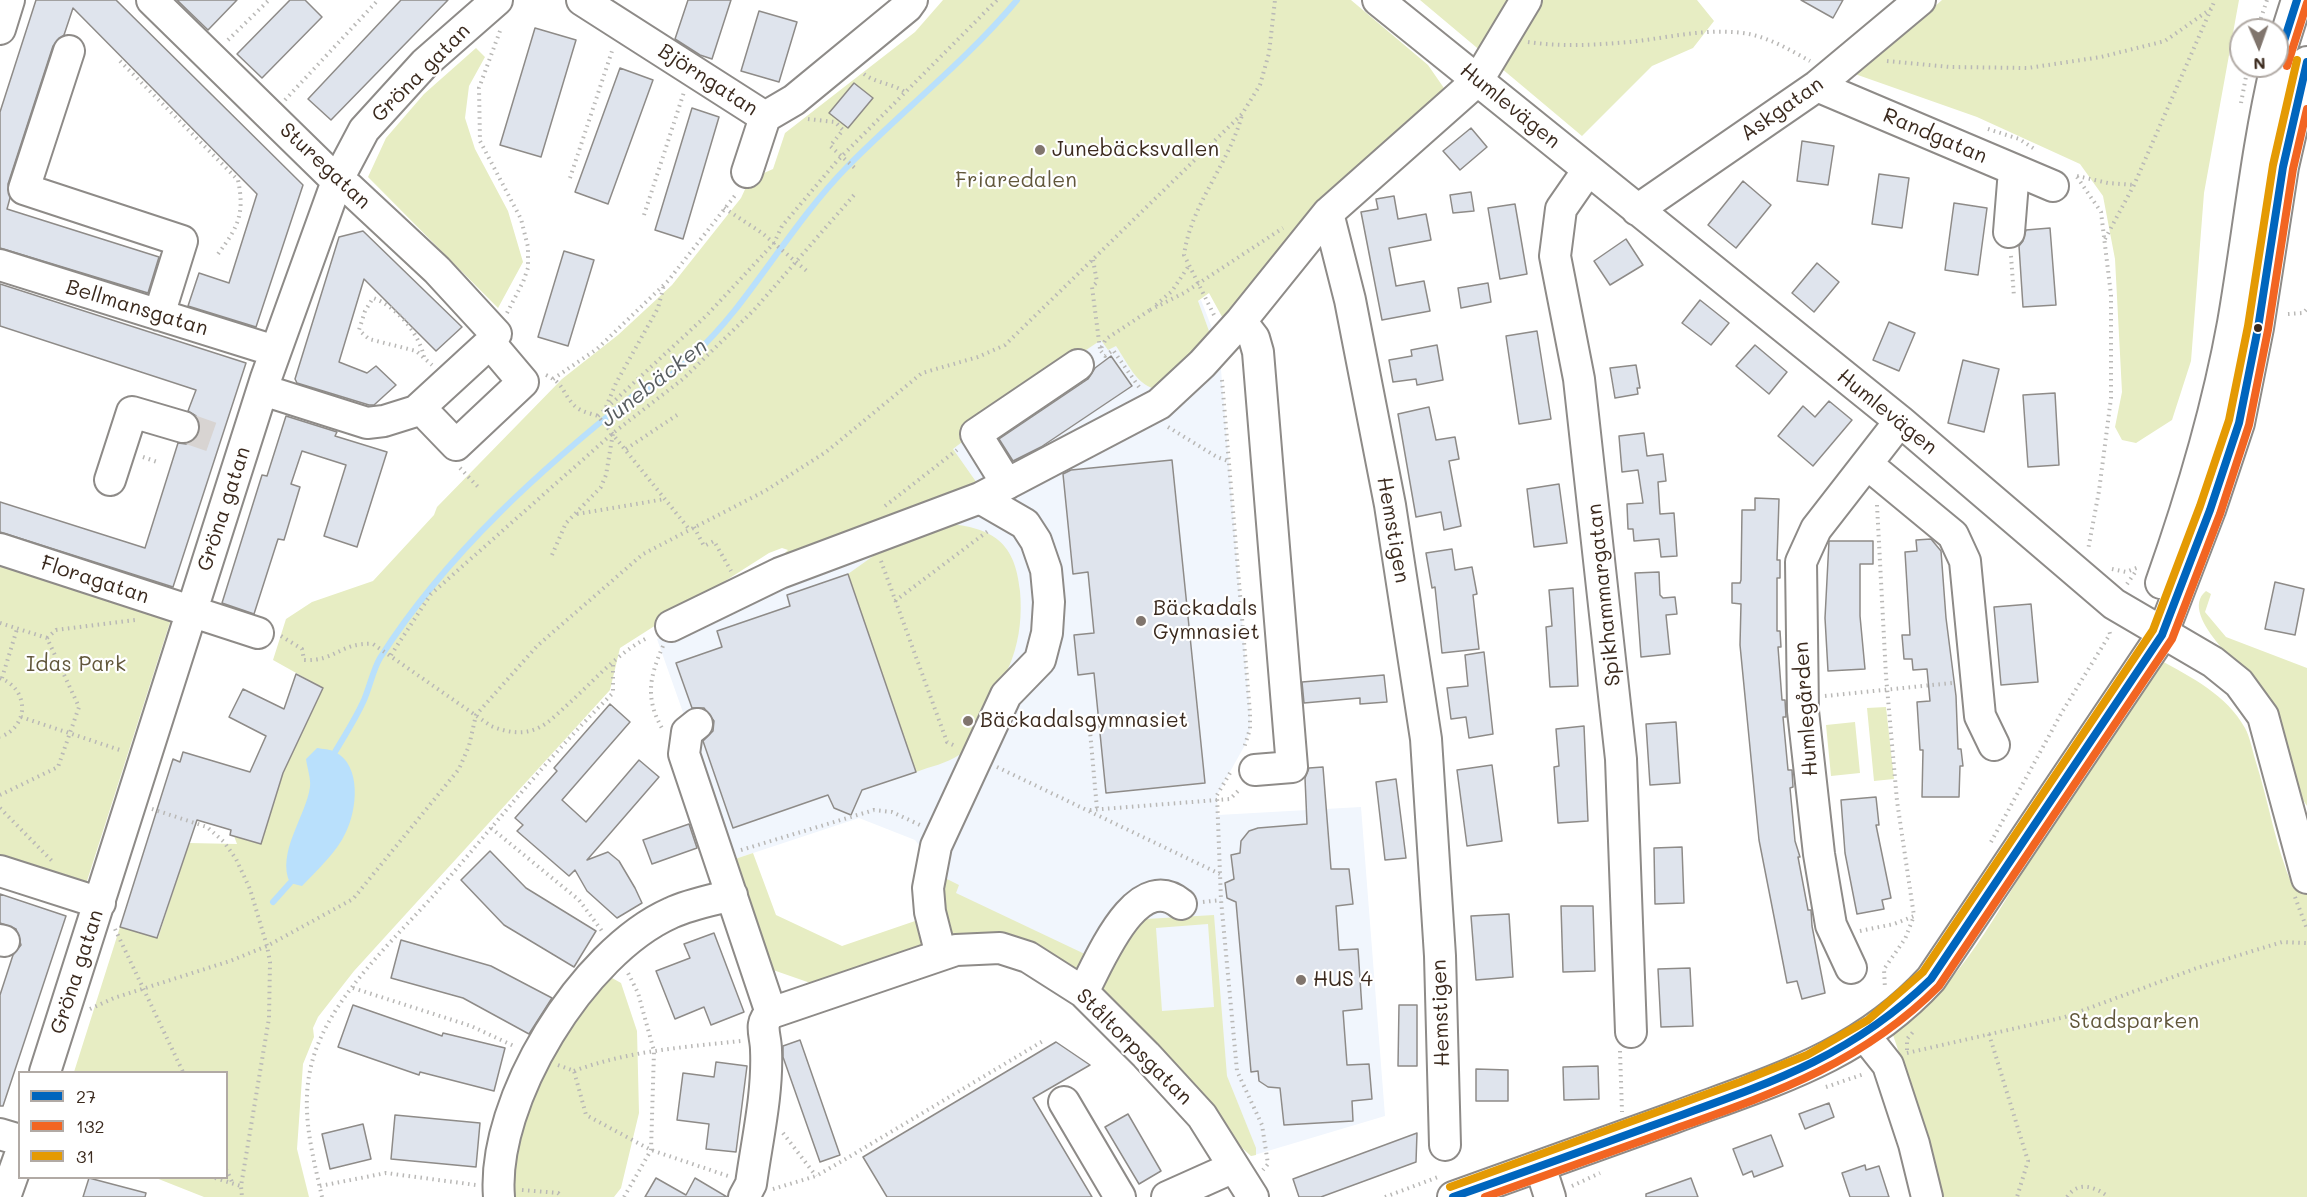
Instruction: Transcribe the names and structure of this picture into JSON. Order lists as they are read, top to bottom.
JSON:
{
  "streets": {
    "street": [
      "Gröna gatan",
      "Björngatan",
      "Humlevägen",
      "Askgatan",
      "Randgatan",
      "Sturegatan",
      "Bellmansgatan",
      "Hemstigen",
      "Floragatan",
      "Spikhammargatan",
      "Humlegården",
      "Ståltorpsgatan"
    ]
  },
  "crossings": [
    ["Gröna gatan", "Sturegatan"],
    ["Gröna gatan", "Bellmansgatan"],
    ["Gröna gatan", "Floragatan"],
    ["Humlevägen", "Askgatan"],
    ["Humlevägen", "Spikhammargatan"],
    ["Humlevägen", "Humlegården"],
    ["Askgatan", "Randgatan"]
  ],
  "water": ["Junebäcken"],
  "parks": ["Friaredalen", "Idas Park", "Stadsparken"],
  "places": [
    "Junebäcksvallen",
    "Bäckadals Gymnasiet",
    "Bäckadalsgymnasiet",
    "HUS 4"
  ],
  "lines": ["transit line 27", "transit line 132", "transit line 31"],
  "legend": ["27", "132", "31"],
  "north": "bottom"
}
